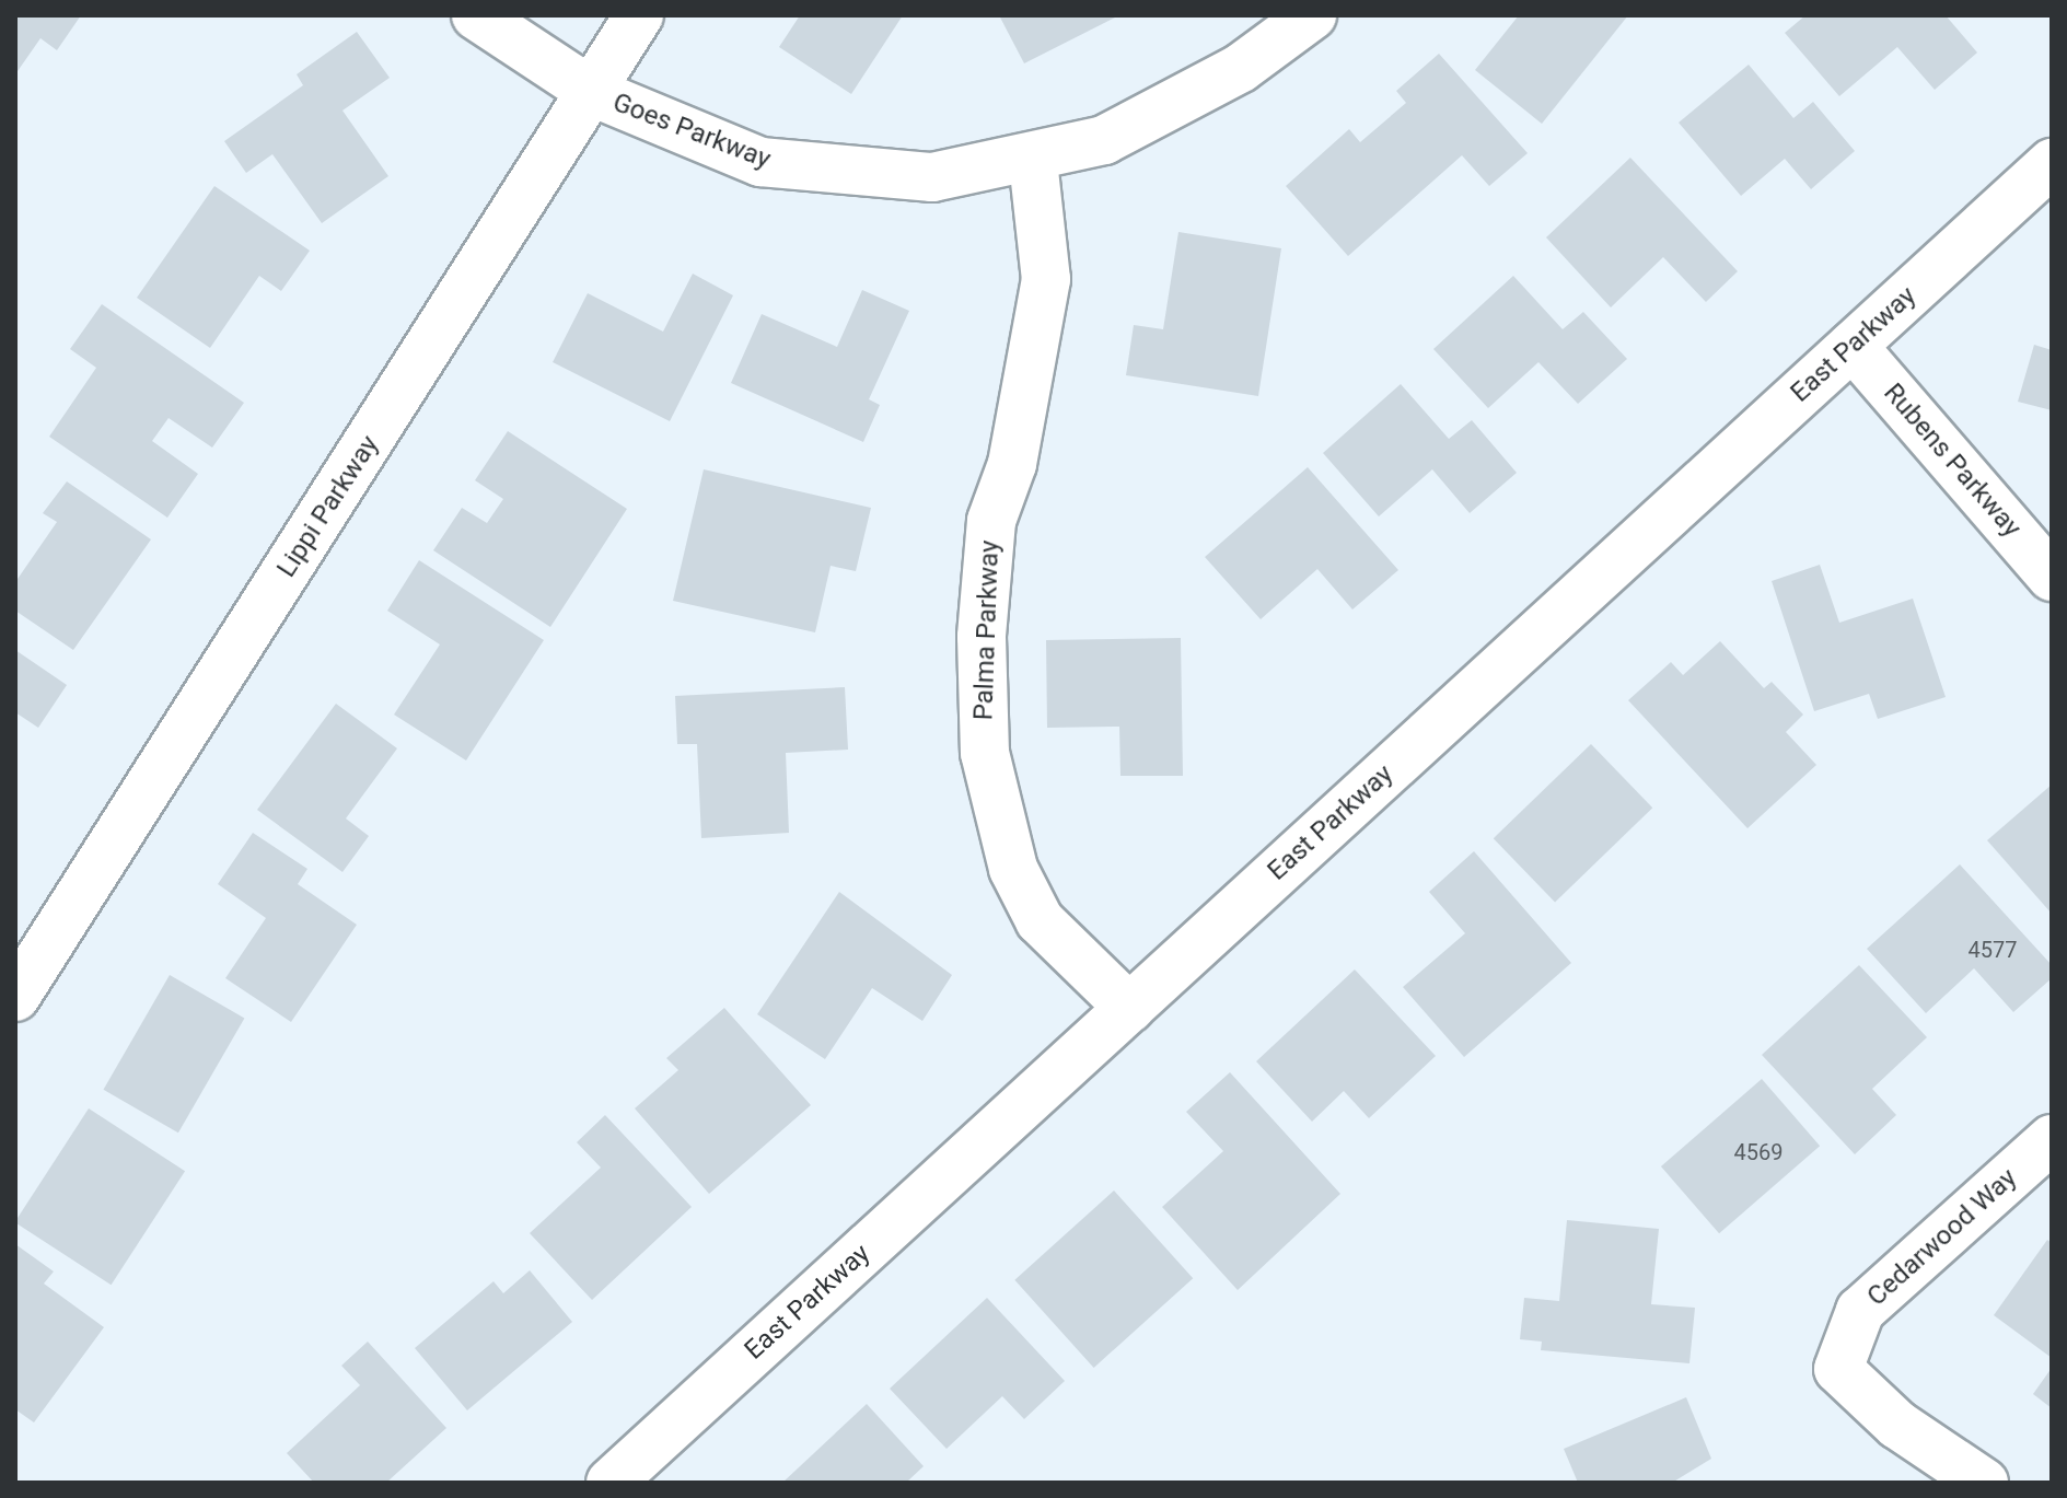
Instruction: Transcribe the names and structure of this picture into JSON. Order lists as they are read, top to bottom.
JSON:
{
  "streets": {
    "street": [
      "Goes Parkway",
      "East Parkway",
      "Rubens Parkway",
      "Lippi Parkway",
      "Palma Parkway",
      "Cedarwood Way"
    ]
  },
  "crossings": [
    ["Goes Parkway", "Lippi Parkway"],
    ["Goes Parkway", "Palma Parkway"],
    ["East Parkway", "Rubens Parkway"],
    ["East Parkway", "Palma Parkway"]
  ],
  "house_numbers": ["4577", "4569"]
}
